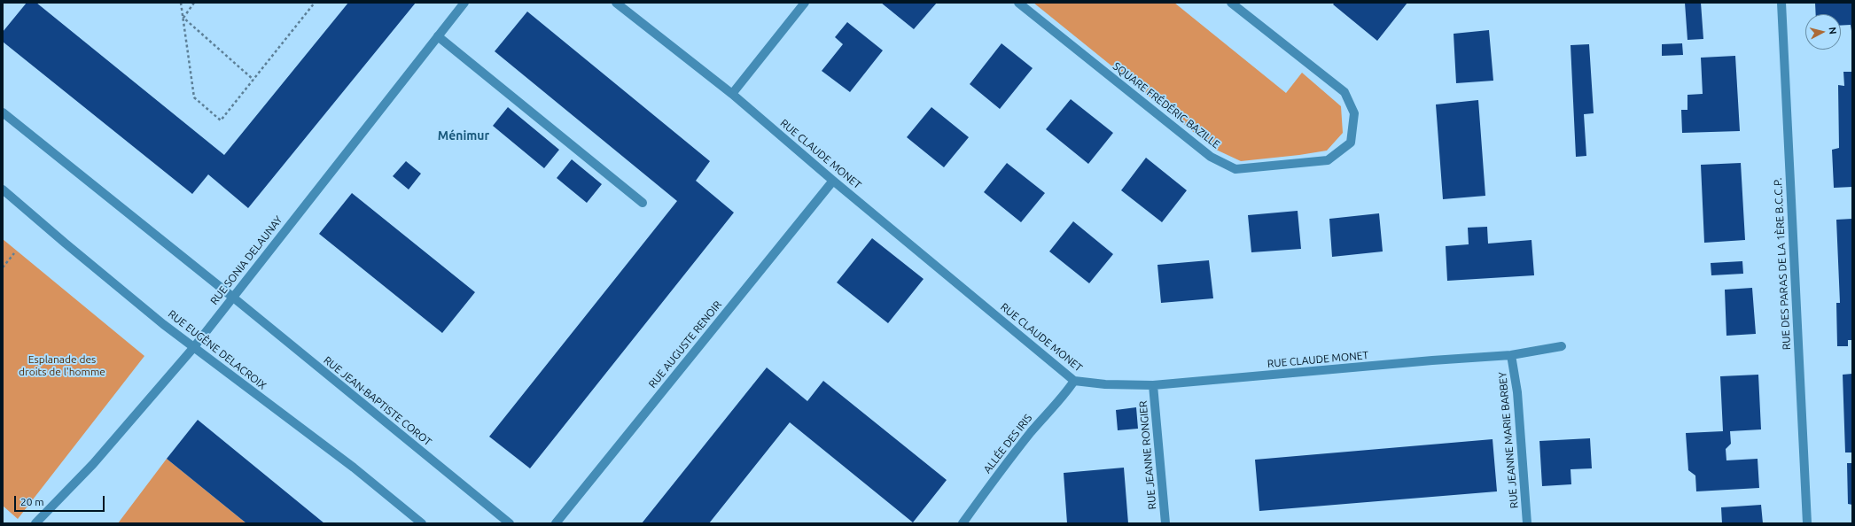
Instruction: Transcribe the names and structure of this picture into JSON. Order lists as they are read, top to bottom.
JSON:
{
  "streets": {
    "street": [
      "SQUARE FRÉDÉRIC BAZILLE",
      "RUE CLAUDE MONET",
      "RUE SONIA DELAUNAY",
      "RUE DES PARAS DE LA 1ÈRE B.C.C.P.",
      "RUE AUGUSTE RENOIR",
      "RUE EUGÈNE DELACROIX",
      "RUE JEAN-BAPTISTE COROT",
      "RUE JEANNE MARIE BARBEY",
      "ALLÉE DES IRIS",
      "RUE JEANNE RONGIER"
    ]
  },
  "crossings": [
    ["RUE CLAUDE MONET", "RUE AUGUSTE RENOIR"],
    ["RUE CLAUDE MONET", "RUE JEANNE MARIE BARBEY"],
    ["RUE CLAUDE MONET", "ALLÉE DES IRIS"],
    ["RUE CLAUDE MONET", "RUE JEANNE RONGIER"],
    ["RUE SONIA DELAUNAY", "RUE EUGÈNE DELACROIX"],
    ["RUE SONIA DELAUNAY", "RUE JEAN-BAPTISTE COROT"]
  ],
  "districts": ["Ménimur"],
  "parks": ["Esplanade des droits de l'homme"],
  "scale_bar": "20 m",
  "north": "right"
}
